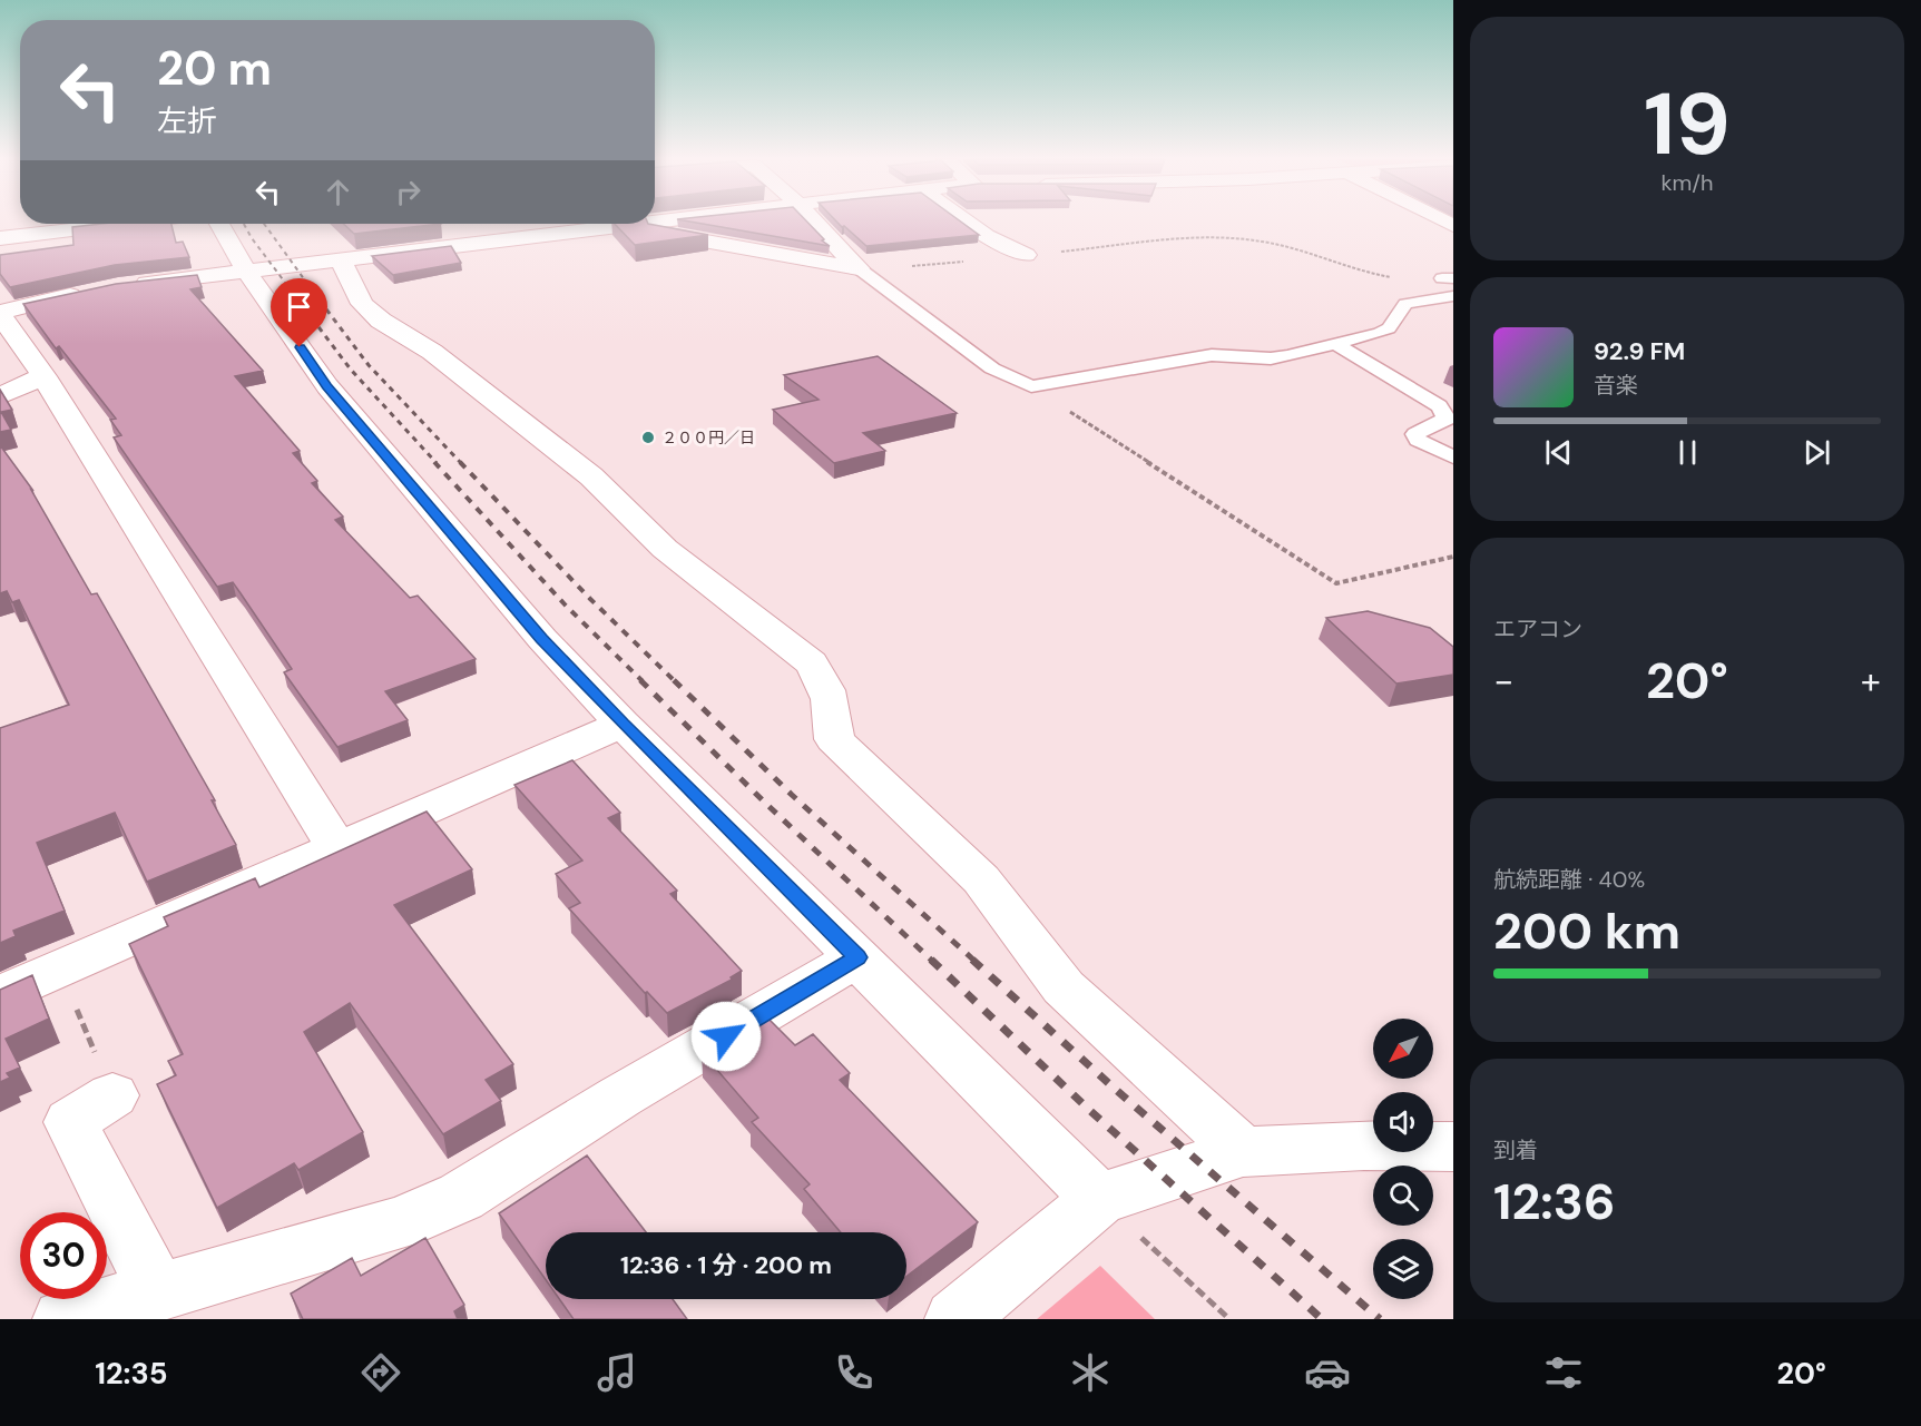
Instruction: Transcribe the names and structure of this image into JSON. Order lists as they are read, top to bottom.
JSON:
{
  "places": ["２００円／日"],
  "north": "bottom left",
  "page": {
    "tile": [
      ["19", "km/h"],
      "エアコン",
      ["航続距離 · 40%", "200 km"],
      ["到着", "12:36"]
    ],
    "turn": ["20 m", "左折"],
    "song": ["92.9 FM", "音楽"],
    "heat": ["−", "20°", "+"],
    "limit": "30",
    "trip": "12:36 · 1 分 · 200 m",
    "tabs": ["12:35", "20°"]
  }
}
